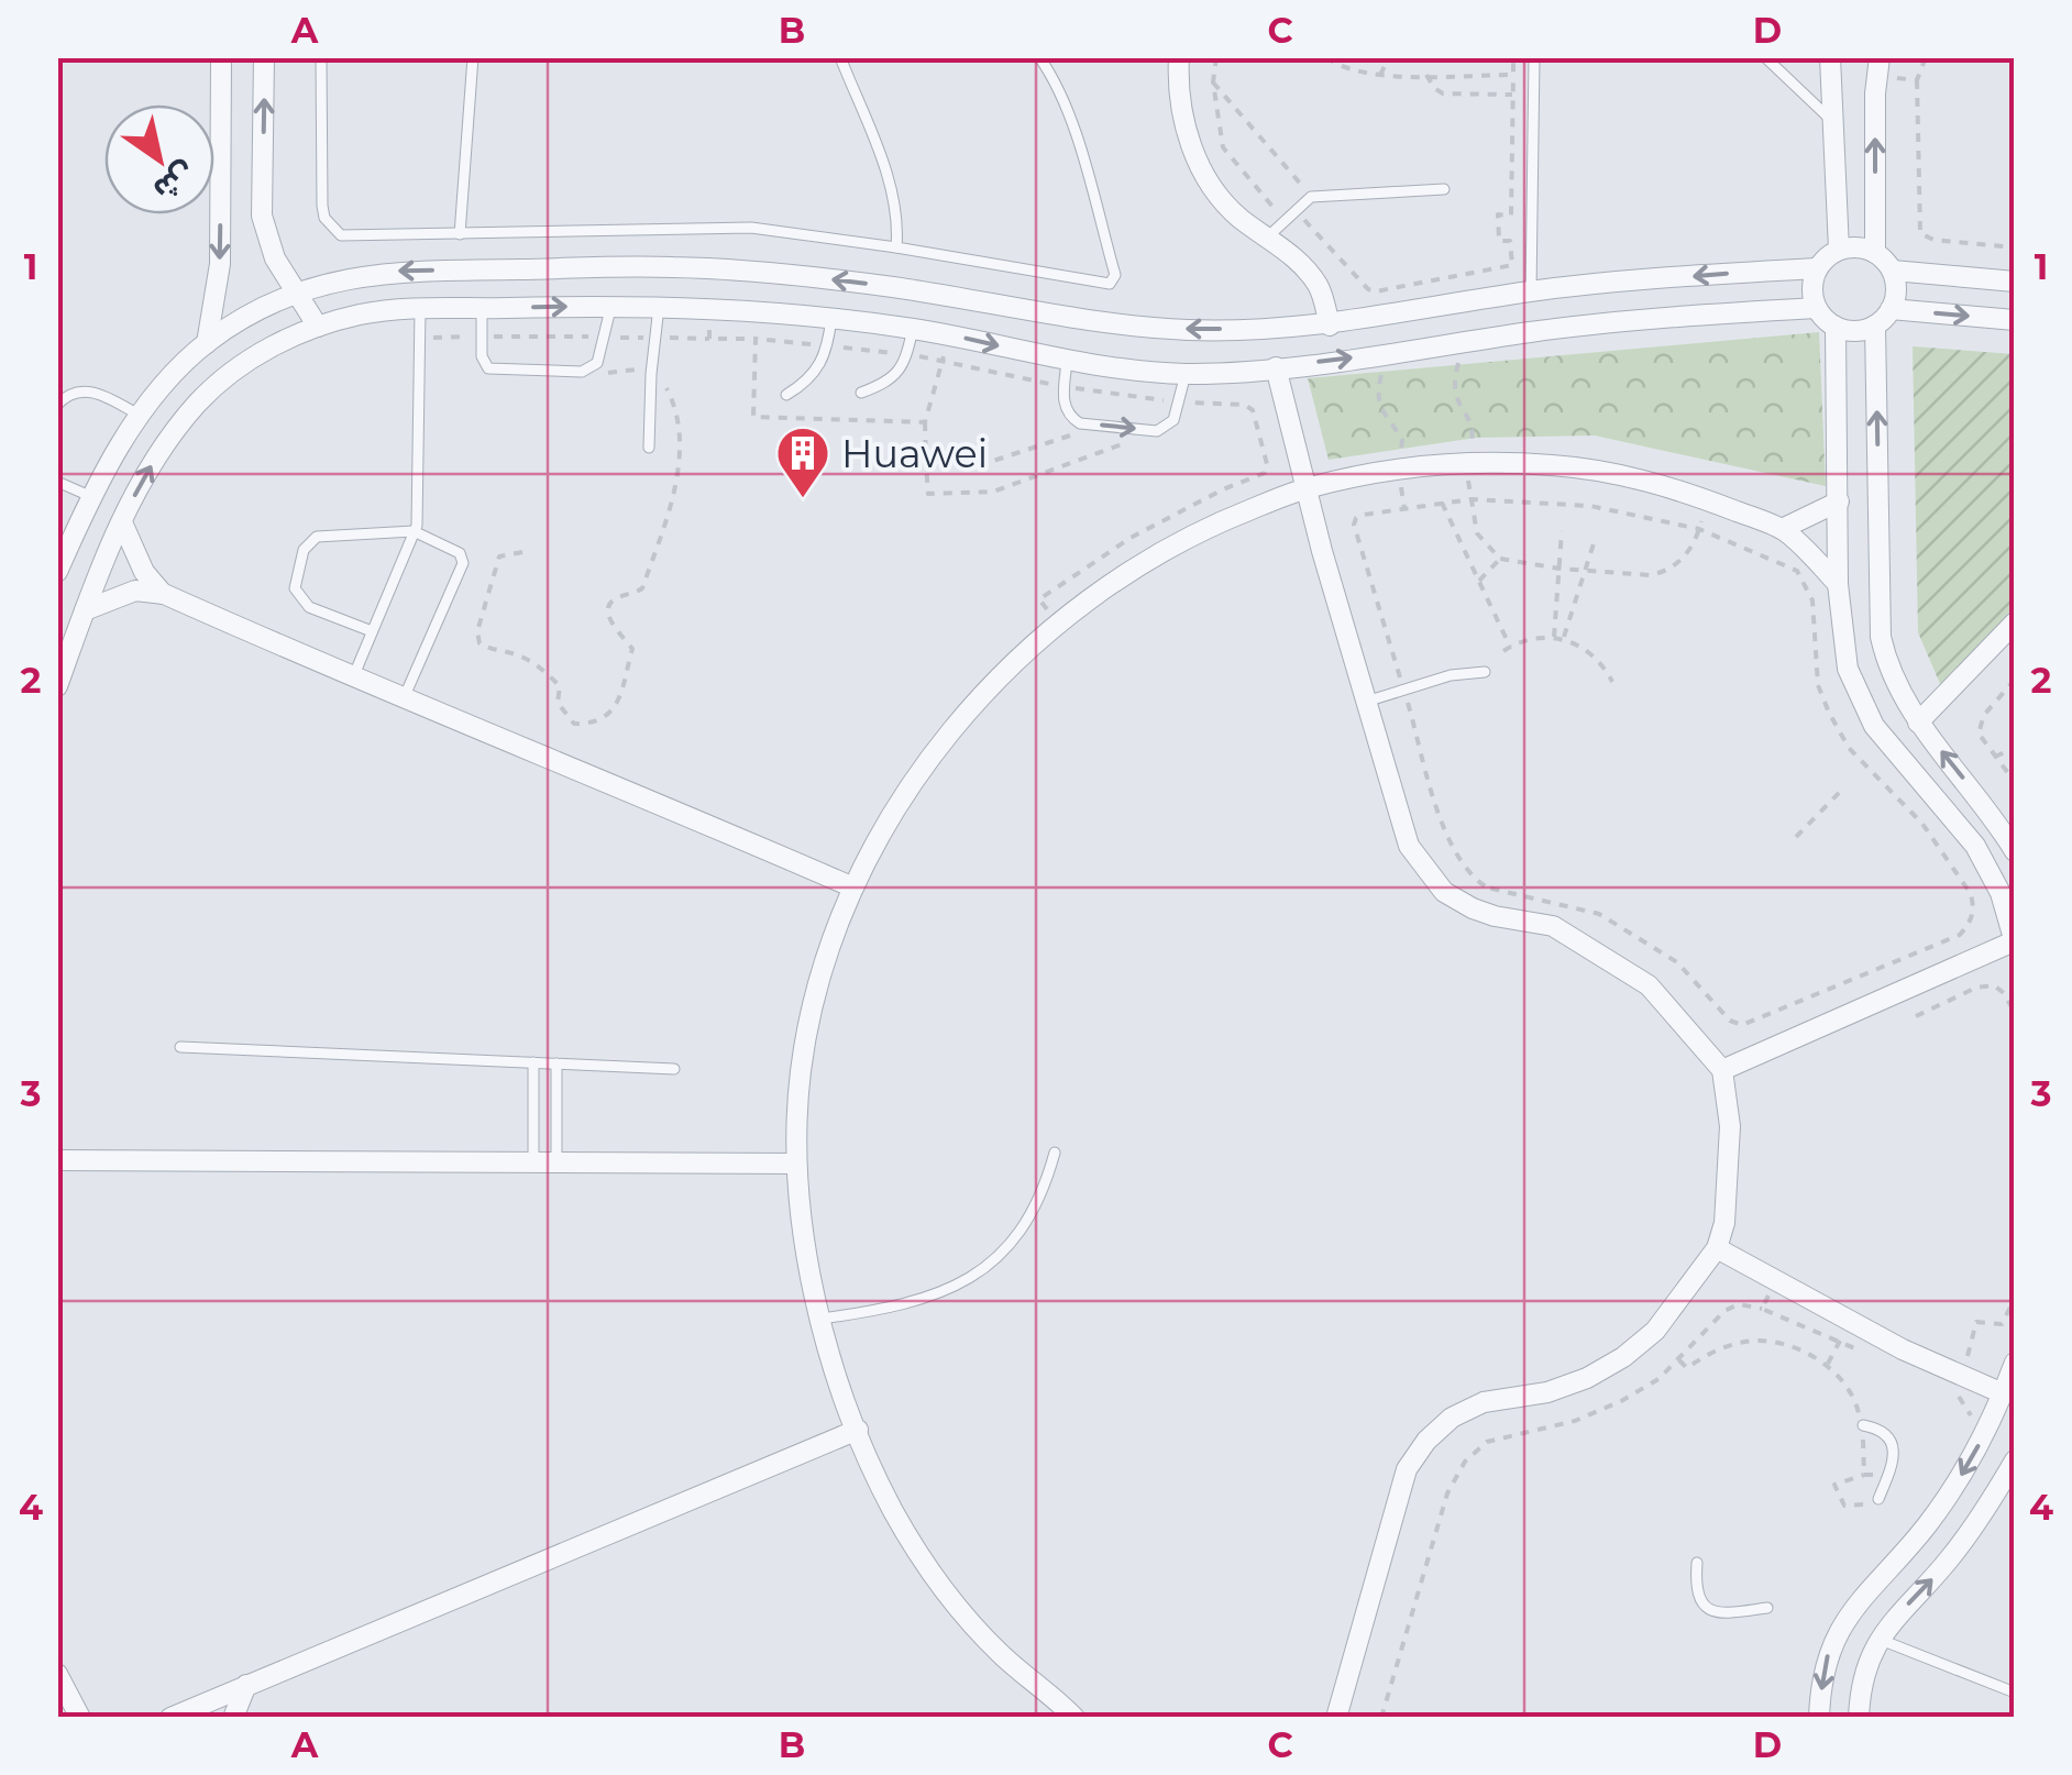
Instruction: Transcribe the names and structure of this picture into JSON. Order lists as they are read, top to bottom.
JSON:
{
  "places": {
    "building": ["Huawei"]
  },
  "north": "bottom right",
  "grid": {
    "columns": [
      "A",
      "B",
      "C",
      "D"
    ],
    "rows": [
      "1",
      "2",
      "3",
      "4"
    ]
  }
}
